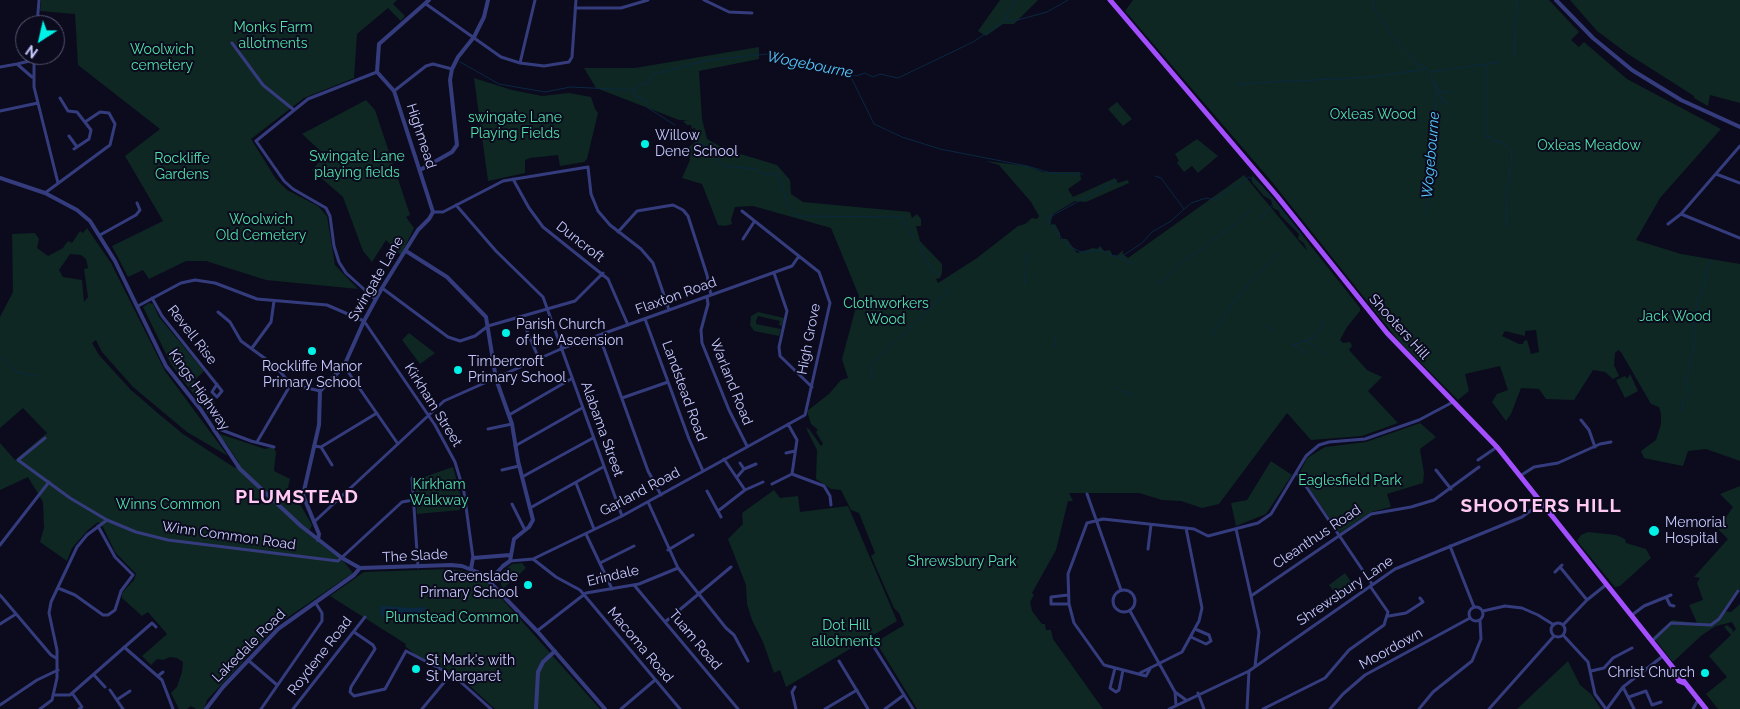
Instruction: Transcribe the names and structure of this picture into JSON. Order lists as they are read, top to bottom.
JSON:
{
  "streets": {
    "main road": ["Shooters Hill"],
    "street": [
      "Highmead",
      "Duncroft",
      "Swingate Lane",
      "Flaxton Road",
      "Revell Rise",
      "High Grove",
      "Warland Road",
      "Kings Highway",
      "Landstead Road",
      "Kirkham Street",
      "Alabama Street",
      "Garland Road",
      "Winn Common Road",
      "Cleanthus Road",
      "The Slade",
      "Erindale",
      "Shrewsbury Lane",
      "Tuam Road",
      "Macoma Road",
      "Lakedale Road",
      "Moordown",
      "Roydene Road"
    ]
  },
  "crossings": [
    ["Highmead", "Swingate Lane"],
    ["Duncroft", "Flaxton Road"],
    ["Swingate Lane", "Kirkham Street"],
    ["Flaxton Road", "High Grove"],
    ["Flaxton Road", "Warland Road"],
    ["Flaxton Road", "Landstead Road"],
    ["Flaxton Road", "Kirkham Street"],
    ["Flaxton Road", "Alabama Street"],
    ["Shooters Hill", "Shrewsbury Lane"],
    ["High Grove", "Garland Road"],
    ["Warland Road", "Garland Road"],
    ["Kings Highway", "Winn Common Road"],
    ["Kings Highway", "The Slade"],
    ["Kings Highway", "Lakedale Road"],
    ["Landstead Road", "Garland Road"],
    ["Kirkham Street", "The Slade"],
    ["Alabama Street", "Garland Road"],
    ["Garland Road", "Erindale"],
    ["The Slade", "Lakedale Road"],
    ["Erindale", "Tuam Road"],
    ["Erindale", "Macoma Road"]
  ],
  "districts": ["PLUMSTEAD", "SHOOTERS HILL"],
  "water": ["Wogebourne"],
  "parks": [
    "Monks Farm allotments",
    "Woolwich cemetery",
    "Oxleas Wood",
    "swingate Lane Playing Fields",
    "Oxleas Meadow",
    "Swingate Lane playing fields",
    "Rockliffe Gardens",
    "Woolwich Old Cemetery",
    "Clothworkers Wood",
    "Jack Wood",
    "Eaglesfield Park",
    "Kirkham Walkway",
    "Winns Common",
    "Shrewsbury Park",
    "Plumstead Common",
    "Dot Hill allotments"
  ],
  "places": [
    "Willow Dene School",
    "Parish Church of the Ascension",
    "Rockliffe Manor Primary School",
    "Timbercroft Primary School",
    "Memorial Hospital",
    "Greenslade Primary School",
    "St Mark's with St Margaret",
    "Christ Church"
  ],
  "north": "bottom left"
}
